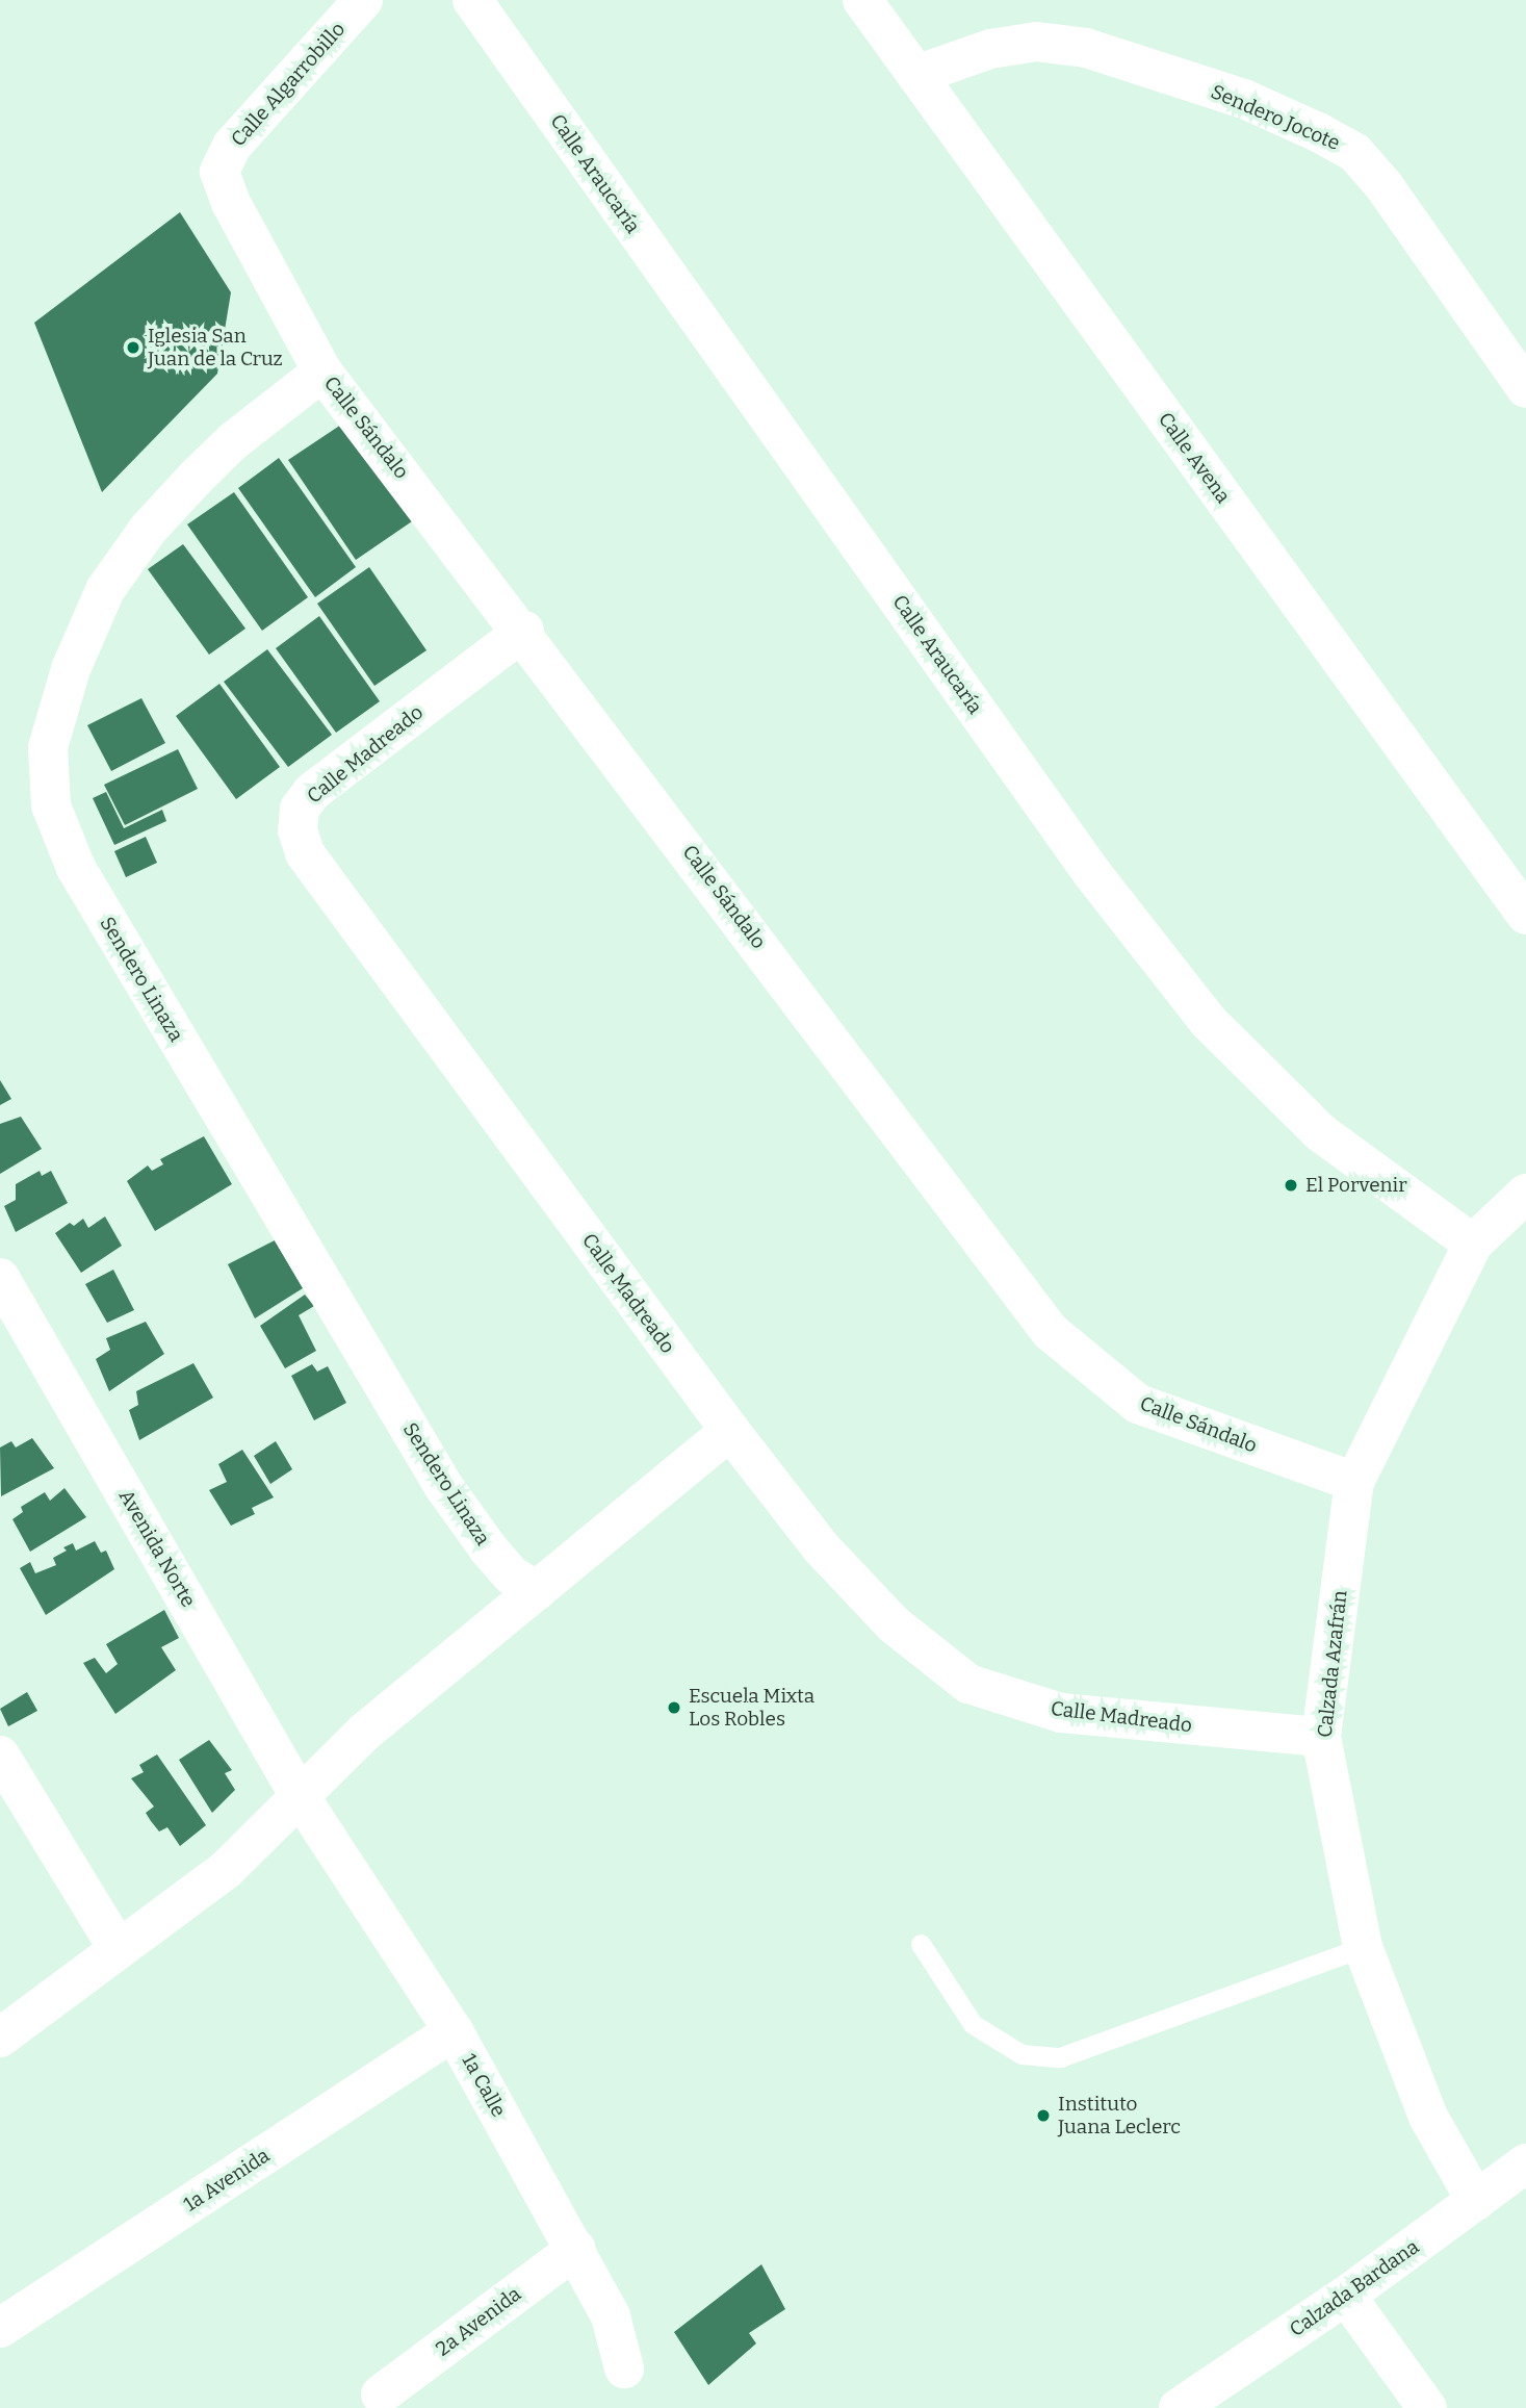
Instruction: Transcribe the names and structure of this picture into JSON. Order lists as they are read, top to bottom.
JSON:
{
  "streets": {
    "street": [
      "Calle Algarrobillo",
      "Sendero Jocote",
      "Calle Araucaría",
      "Calle Sándalo",
      "Calle Avena",
      "Calle Madreado",
      "Sendero Linaza",
      "Avenida Norte",
      "Calzada Azafrán",
      "1a Calle",
      "1a Avenida",
      "Calzada Bardana",
      "2a Avenida"
    ]
  },
  "crossings": [
    ["Calle Algarrobillo", "Calle Sándalo"],
    ["Sendero Jocote", "Calle Avena"],
    ["Calle Araucaría", "Calzada Azafrán"],
    ["Calle Sándalo", "Calle Madreado"],
    ["Calle Sándalo", "Sendero Linaza"],
    ["Calle Sándalo", "Calzada Azafrán"],
    ["Calle Madreado", "Calzada Azafrán"],
    ["Avenida Norte", "1a Calle"],
    ["Calzada Azafrán", "Calzada Bardana"],
    ["1a Calle", "1a Avenida"],
    ["1a Calle", "2a Avenida"]
  ],
  "places": [
    "Iglesia San Juan de la Cruz",
    "El Porvenir",
    "Escuela Mixta Los Robles",
    "Instituto Juana Leclerc"
  ]
}
